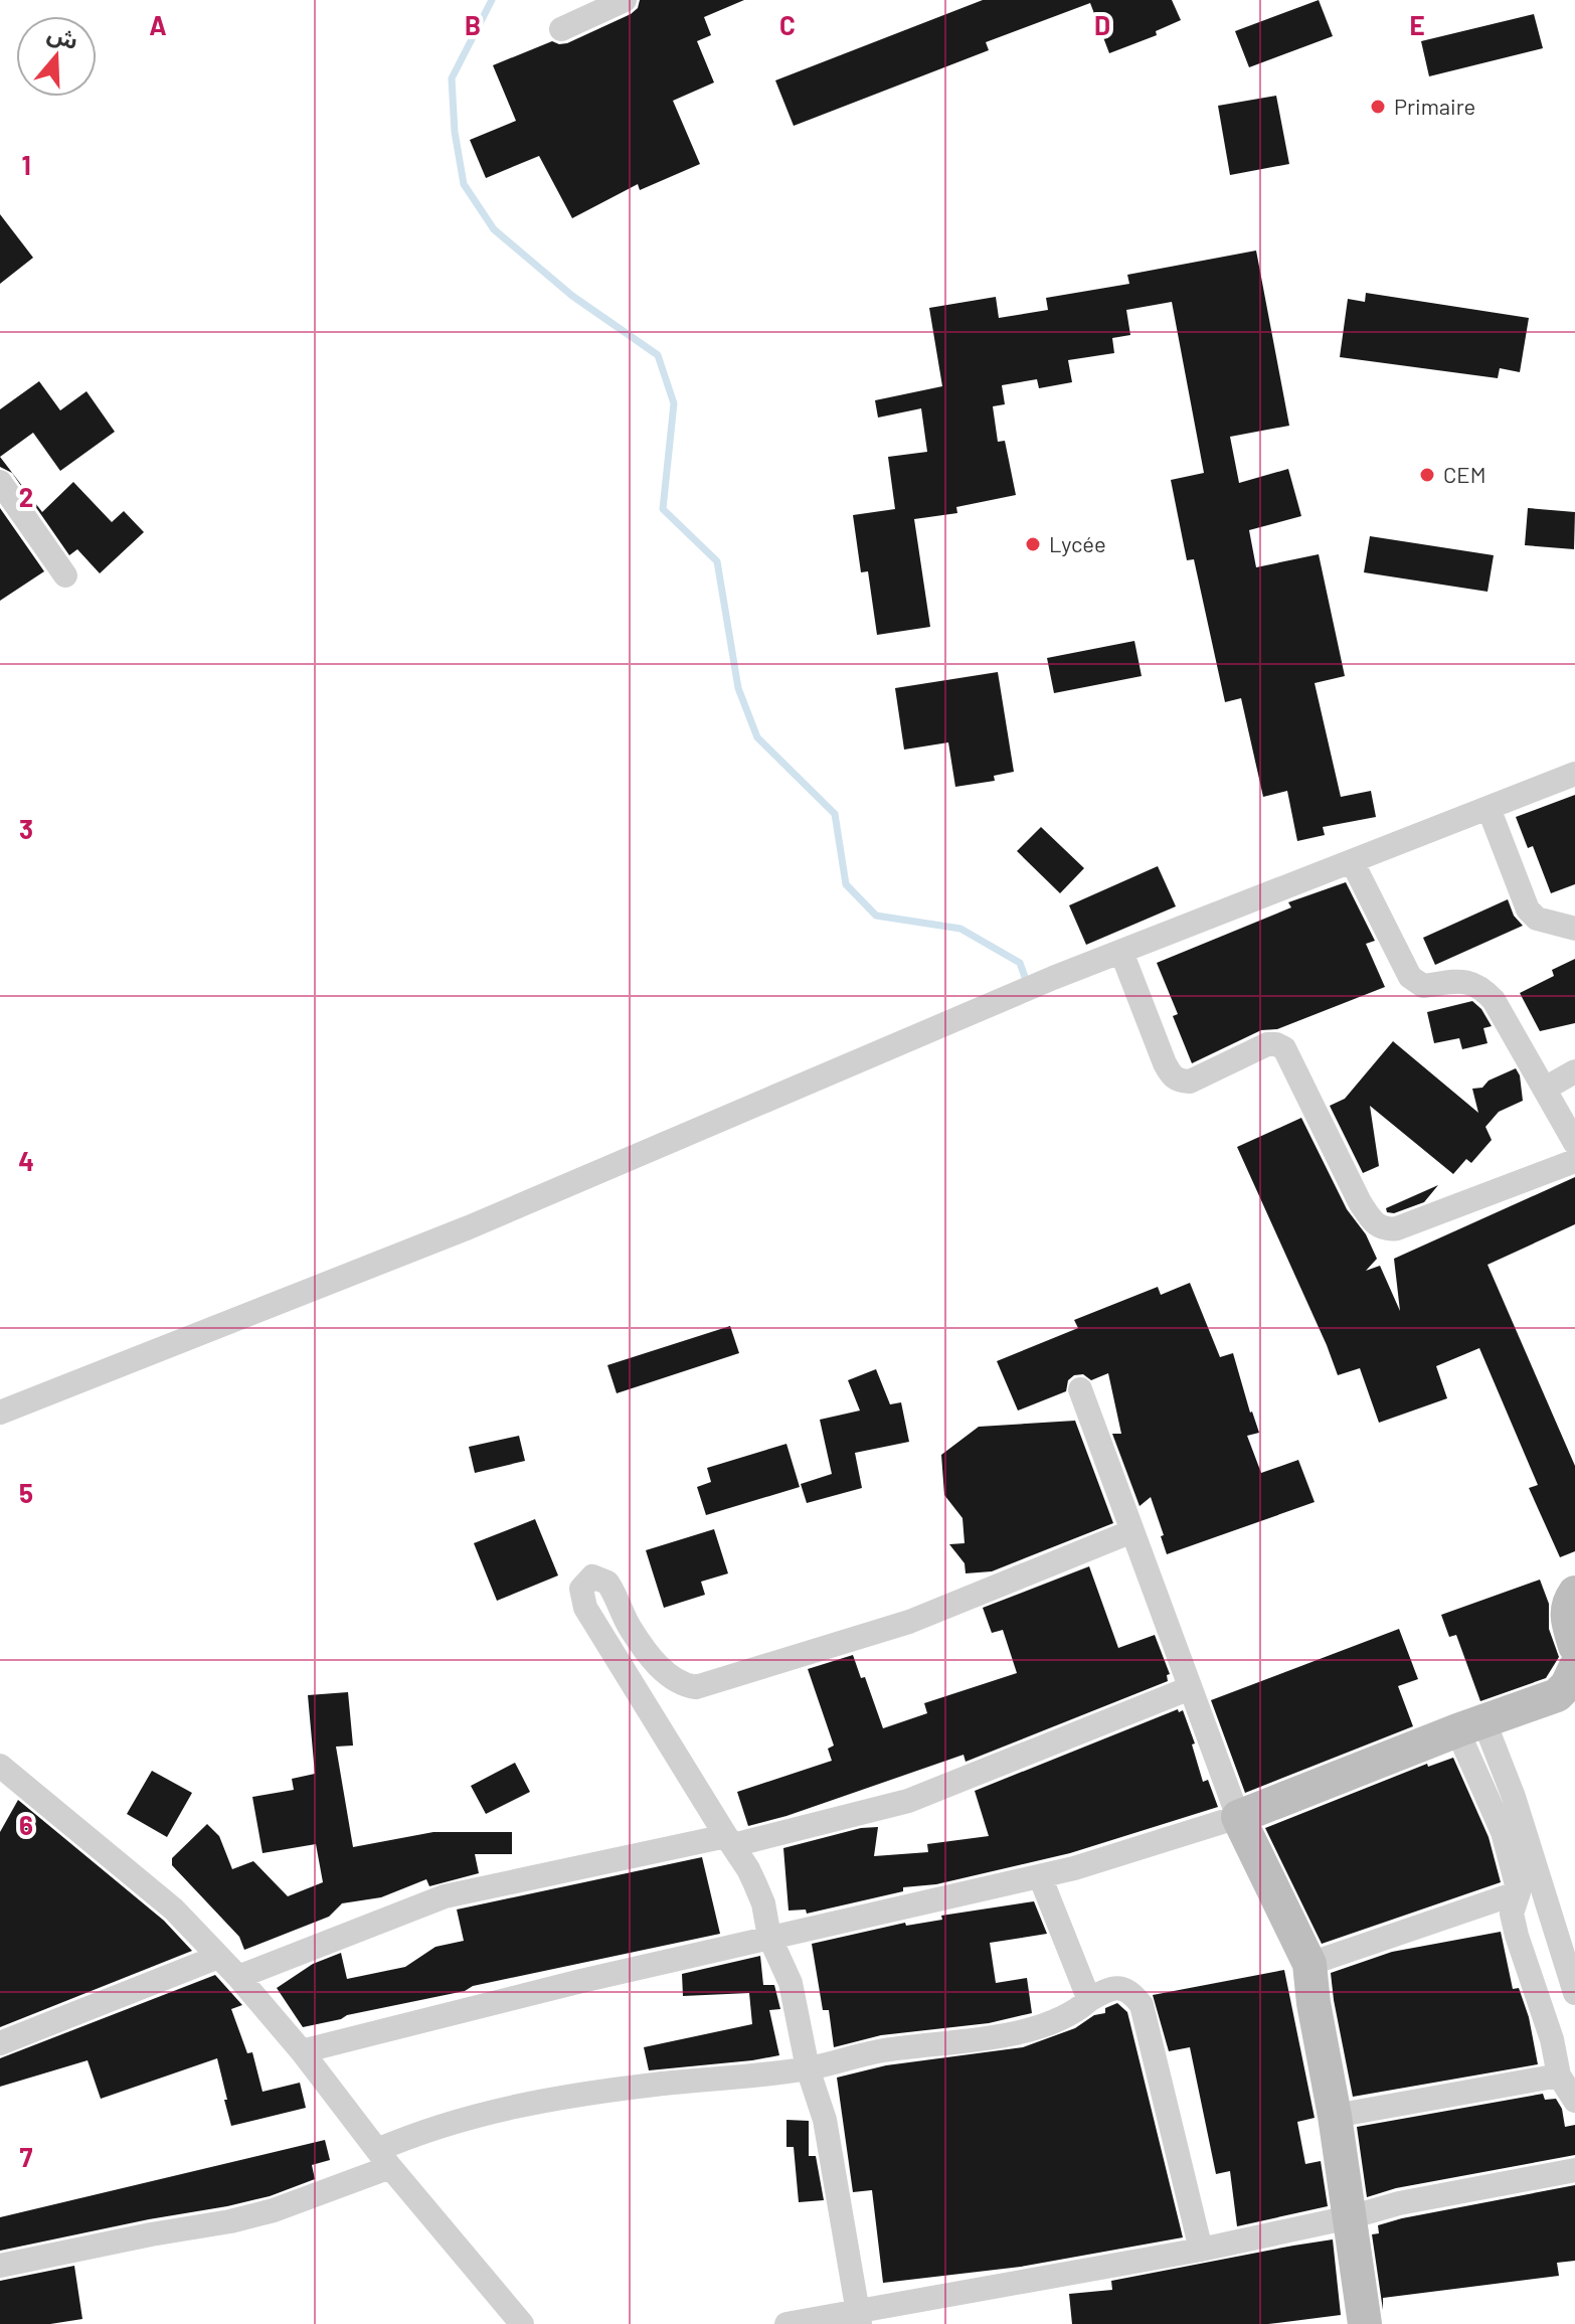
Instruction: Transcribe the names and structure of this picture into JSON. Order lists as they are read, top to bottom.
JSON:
{
  "places": ["Primaire", "CEM", "Lycée"],
  "north": "top",
  "grid": {
    "columns": [
      "A",
      "B",
      "C",
      "D",
      "E"
    ],
    "rows": [
      "1",
      "2",
      "3",
      "4",
      "5",
      "6",
      "7"
    ]
  }
}
